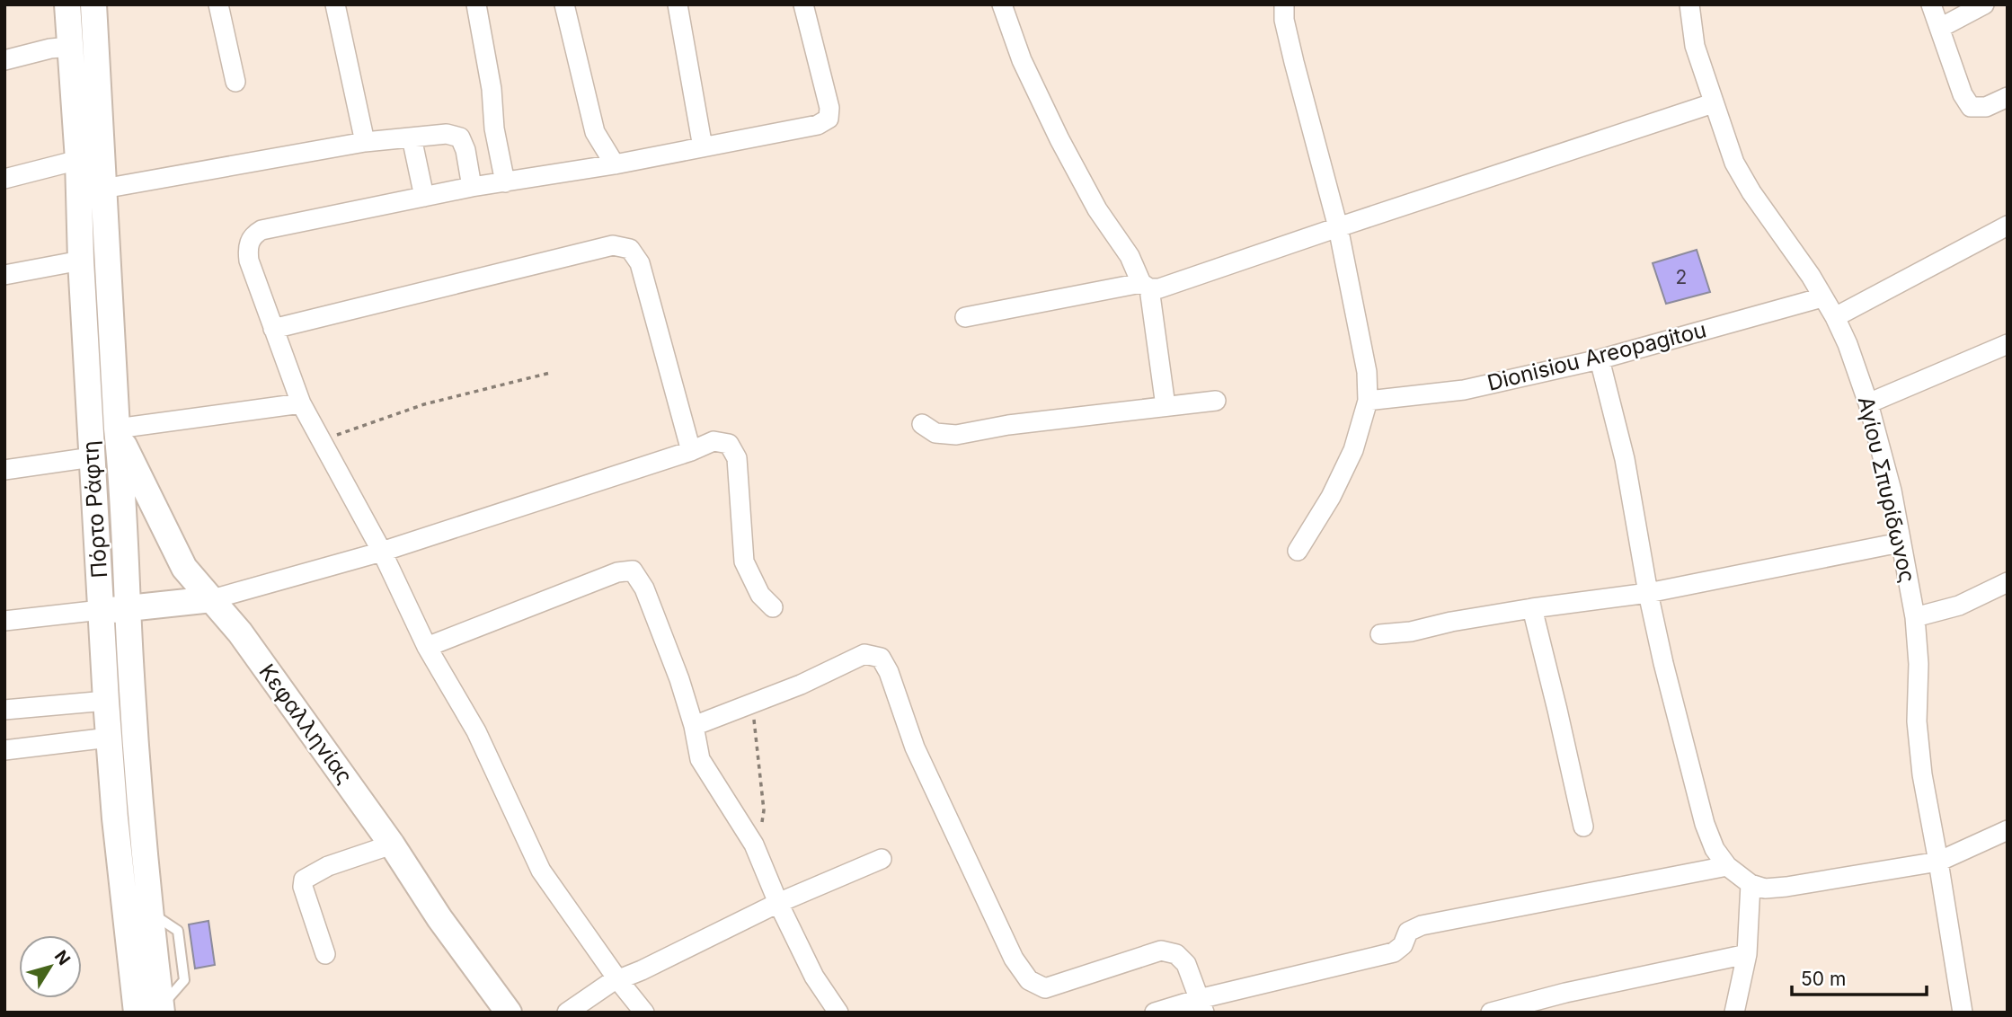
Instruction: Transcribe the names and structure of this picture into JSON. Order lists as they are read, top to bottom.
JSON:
{
  "streets": {
    "main road": ["Πόρτο Ράφτη", "Κεφαλληνίας"],
    "street": ["Dionisiou Areopagitou", "Αγίου Σπυρίδωνος"]
  },
  "crossings": [
    ["Dionisiou Areopagitou", "Αγίου Σπυρίδωνος"],
    ["Πόρτο Ράφτη", "Κεφαλληνίας"]
  ],
  "house_numbers": ["2"],
  "scale_bar": "50 m",
  "north": "top right"
}
